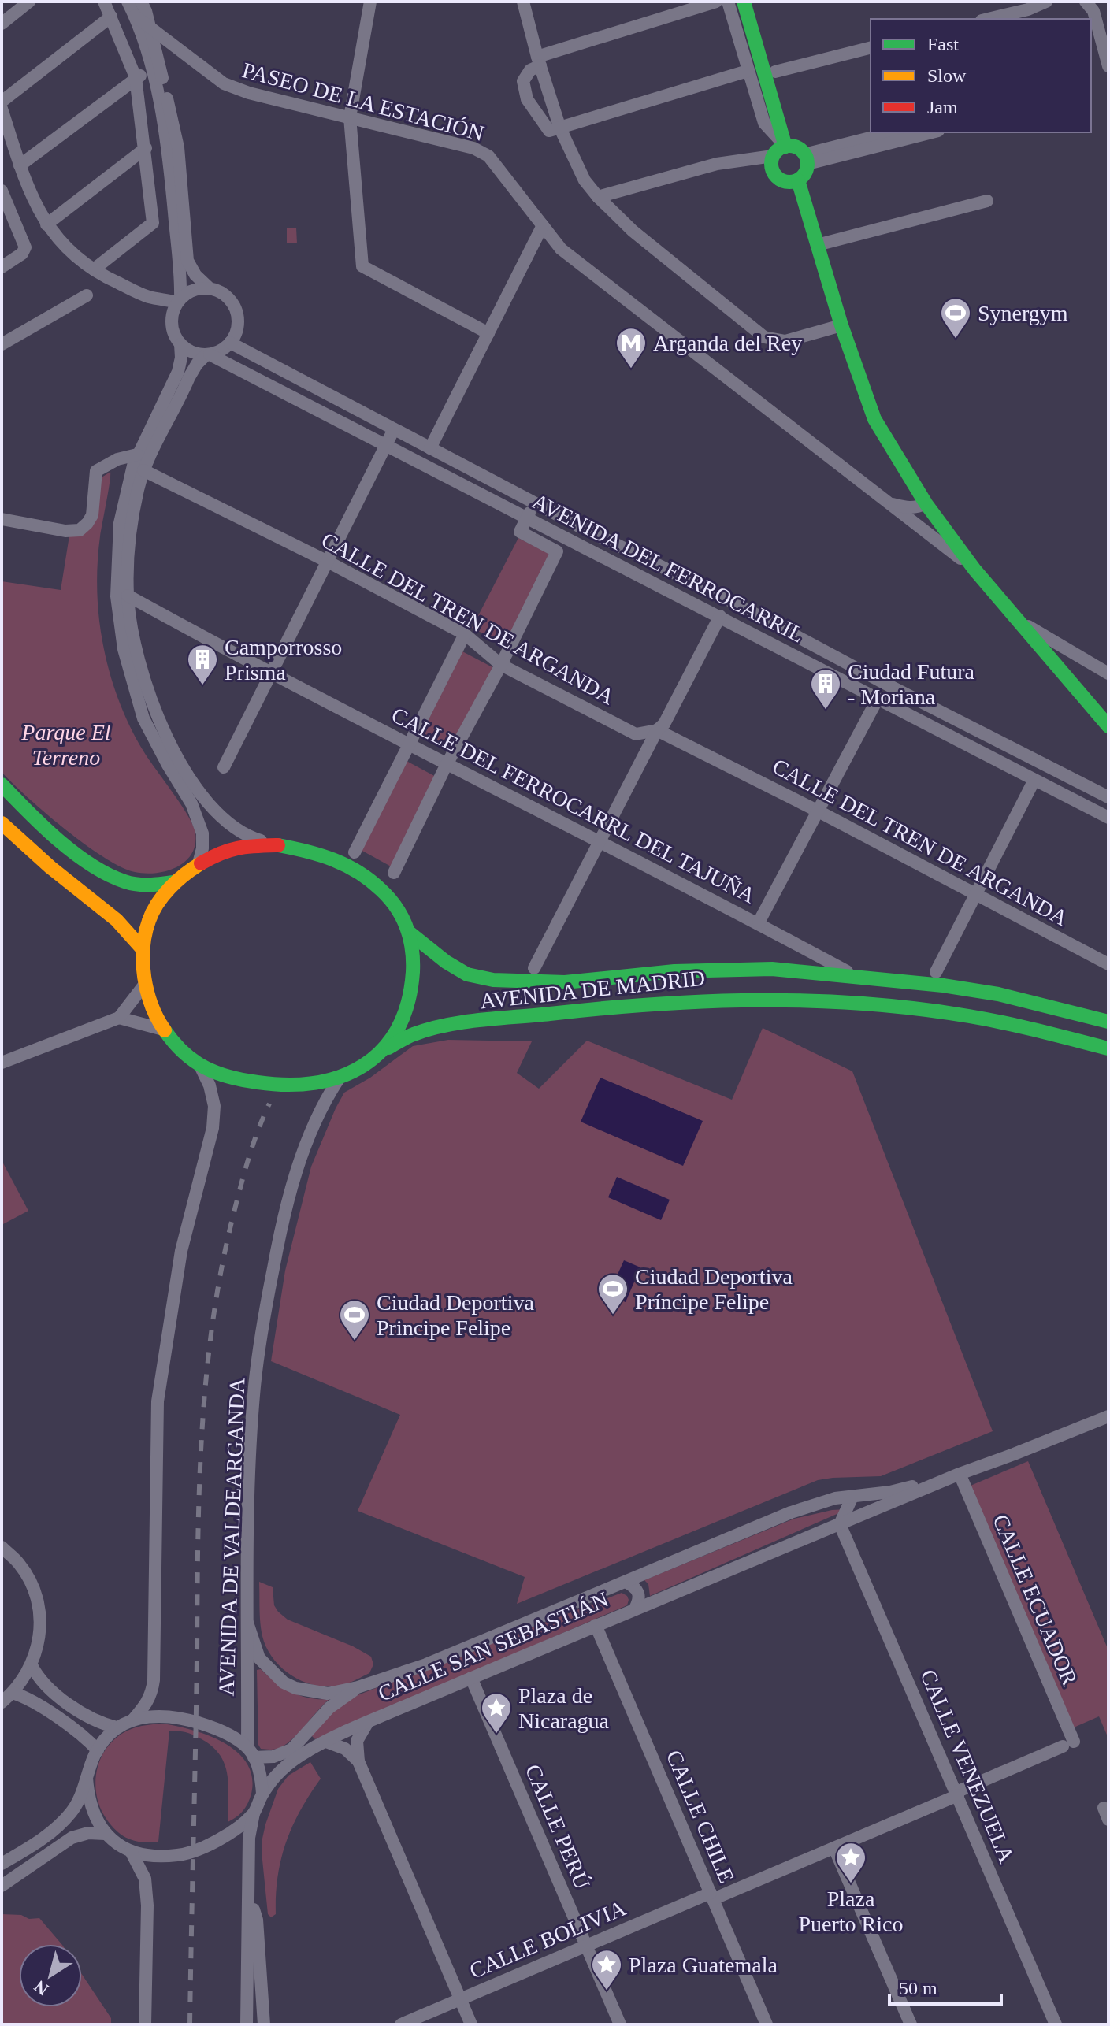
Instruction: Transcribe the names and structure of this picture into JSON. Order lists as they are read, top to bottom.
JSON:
{
  "streets": {
    "main road": ["AVENIDA DE MADRID"],
    "street": [
      "PASEO DE LA ESTACIÓN",
      "AVENIDA DEL FERROCARRIL",
      "CALLE DEL TREN DE ARGANDA",
      "CALLE DEL FERROCARRL DEL TAJUÑA",
      "AVENIDA DE VALDEARGANDA",
      "CALLE ECUADOR",
      "CALLE SAN SEBASTIÁN",
      "CALLE VENEZUELA",
      "CALLE CHILE",
      "CALLE PERÚ",
      "CALLE BOLIVIA"
    ]
  },
  "crossings": [
    ["CALLE DEL FERROCARRL DEL TAJUÑA", "AVENIDA DE MADRID"],
    ["AVENIDA DE VALDEARGANDA", "CALLE SAN SEBASTIÁN"],
    ["CALLE ECUADOR", "CALLE SAN SEBASTIÁN"],
    ["CALLE ECUADOR", "CALLE BOLIVIA"],
    ["CALLE SAN SEBASTIÁN", "CALLE VENEZUELA"],
    ["CALLE SAN SEBASTIÁN", "CALLE CHILE"],
    ["CALLE SAN SEBASTIÁN", "CALLE PERÚ"],
    ["CALLE VENEZUELA", "CALLE BOLIVIA"],
    ["CALLE CHILE", "CALLE BOLIVIA"],
    ["CALLE PERÚ", "CALLE BOLIVIA"]
  ],
  "parks": ["Parque El Terreno"],
  "places": {
    "sports": ["Synergym", "Ciudad Deportiva Príncipe Felipe", "Ciudad Deportiva Principe Felipe"],
    "metro station": ["Arganda del Rey"],
    "building": ["Camporrosso Prisma", "Ciudad Futura - Moriana"],
    "place": ["Plaza de Nicaragua", "Plaza Puerto Rico", "Plaza Guatemala"]
  },
  "legend": ["Fast", "Slow", "Jam"],
  "scale_bar": "50 m",
  "north": "bottom left"
}
